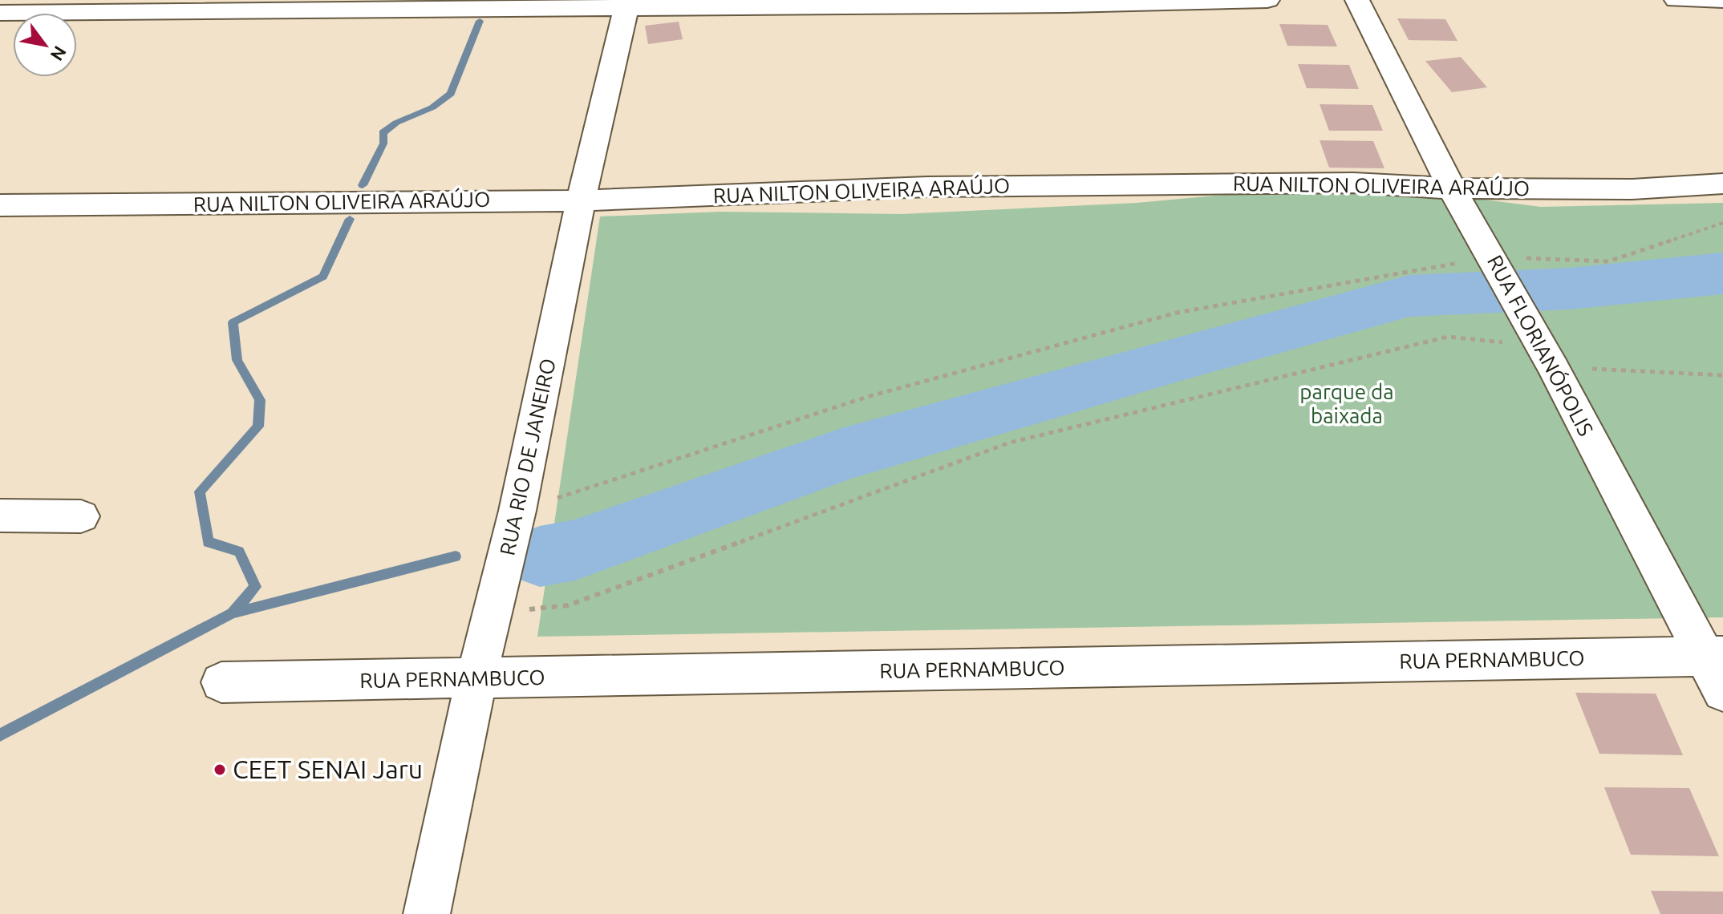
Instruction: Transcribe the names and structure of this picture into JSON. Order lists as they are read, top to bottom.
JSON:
{
  "streets": {
    "street": [
      "RUA NILTON OLIVEIRA ARAÚJO",
      "RUA FLORIANÓPOLIS",
      "RUA RIO DE JANEIRO",
      "RUA PERNAMBUCO"
    ]
  },
  "crossings": [
    ["RUA NILTON OLIVEIRA ARAÚJO", "RUA FLORIANÓPOLIS"],
    ["RUA NILTON OLIVEIRA ARAÚJO", "RUA RIO DE JANEIRO"],
    ["RUA FLORIANÓPOLIS", "RUA PERNAMBUCO"],
    ["RUA RIO DE JANEIRO", "RUA PERNAMBUCO"]
  ],
  "parks": ["parque da baixada"],
  "places": ["CEET SENAI Jaru"],
  "north": "bottom right"
}
